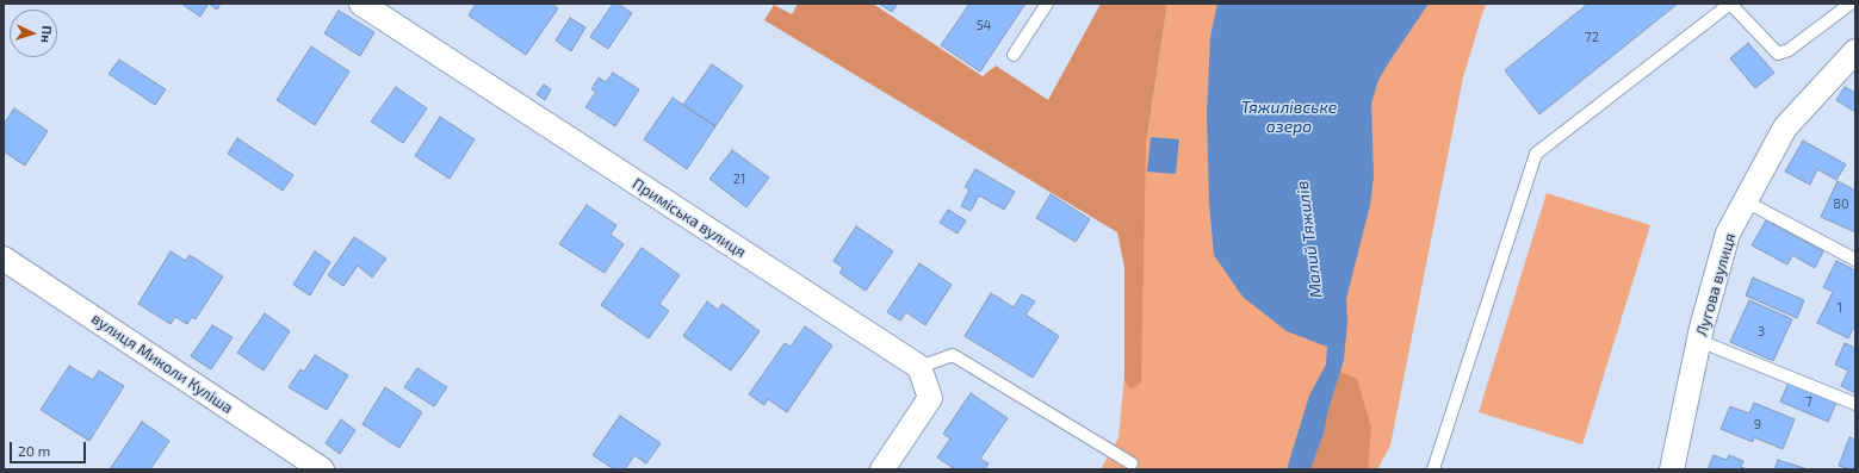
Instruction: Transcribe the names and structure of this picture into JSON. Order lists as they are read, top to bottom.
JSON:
{
  "streets": {
    "street": ["Приміська вулиця", "Лугова вулиця", "вулиця Миколи Куліша"]
  },
  "water": ["Тяжилівське озеро", "Малий Тяжилів"],
  "house_numbers": [
    "54",
    "72",
    "21",
    "80",
    "1",
    "3",
    "7",
    "9"
  ],
  "scale_bar": "20 m",
  "north": "right"
}
